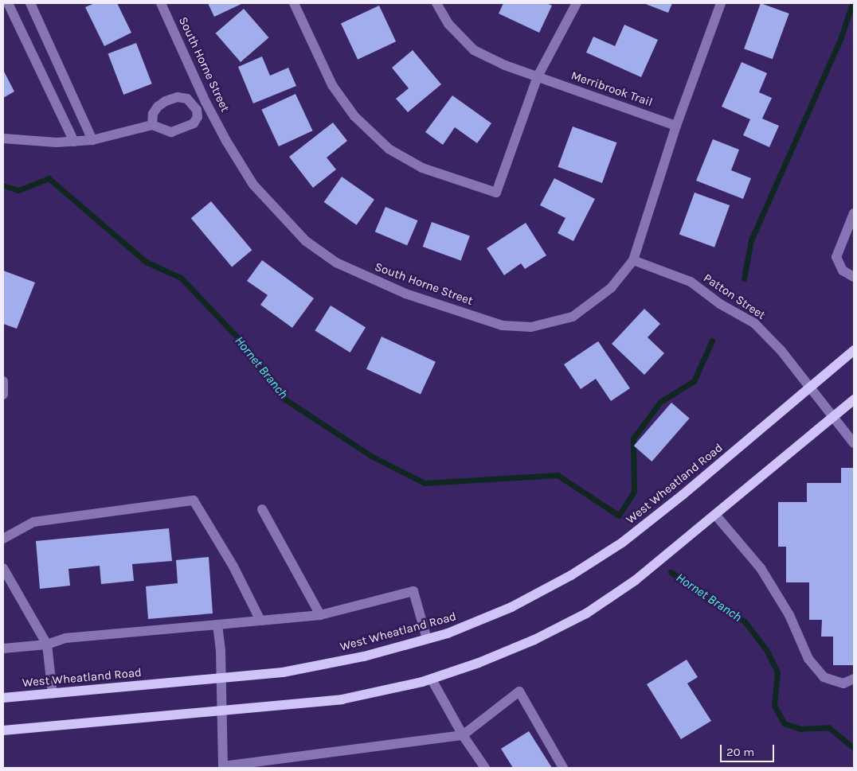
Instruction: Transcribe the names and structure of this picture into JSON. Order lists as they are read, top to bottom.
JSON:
{
  "streets": {
    "main road": ["West Wheatland Road"],
    "street": ["South Horne Street", "Merribrook Trail", "Patton Street"]
  },
  "crossings": [
    ["South Horne Street", "Merribrook Trail"],
    ["South Horne Street", "Patton Street"],
    ["Patton Street", "West Wheatland Road"]
  ],
  "water": ["Hornet Branch"],
  "scale_bar": "20 m"
}
